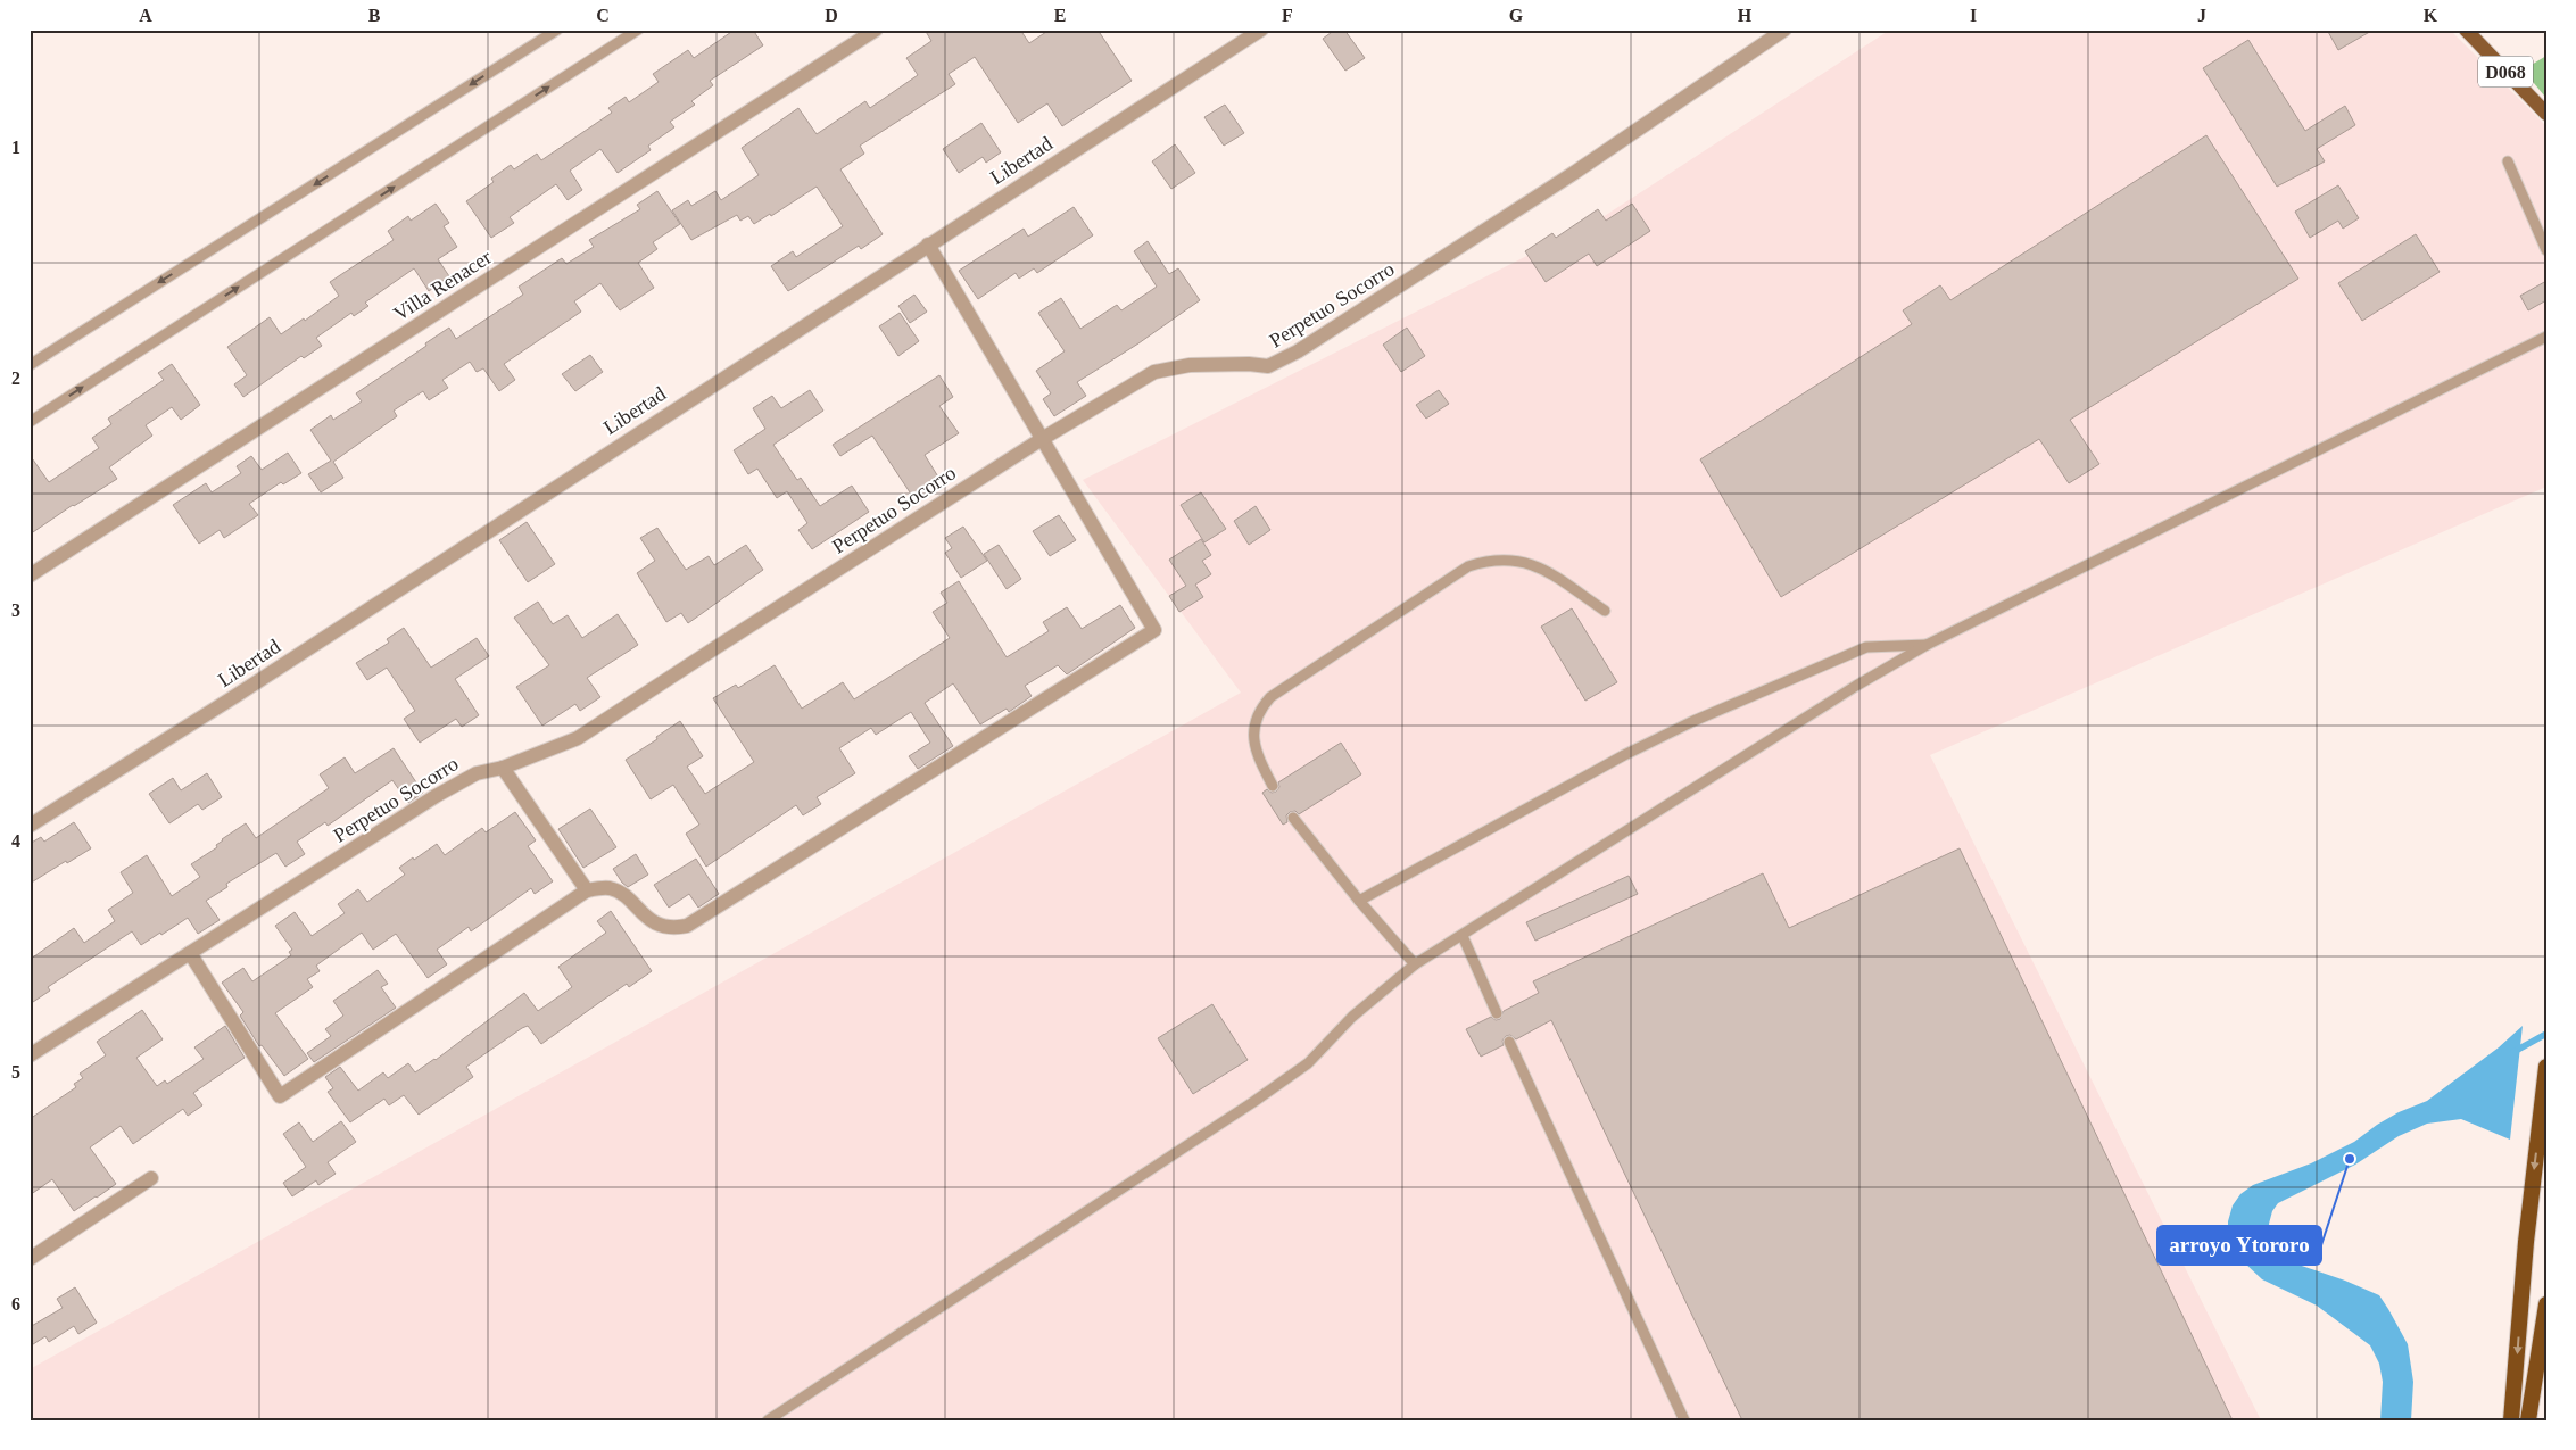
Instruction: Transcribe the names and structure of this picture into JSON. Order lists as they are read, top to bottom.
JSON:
{
  "streets": {
    "main road": ["D068"],
    "street": ["Libertad", "Villa Renacer", "Perpetuo Socorro"]
  },
  "places": ["arroyo Ytororo"],
  "grid": {
    "columns": [
      "A",
      "B",
      "C",
      "D",
      "E",
      "F",
      "G",
      "H",
      "I",
      "J",
      "K"
    ],
    "rows": [
      "1",
      "2",
      "3",
      "4",
      "5",
      "6"
    ]
  }
}
